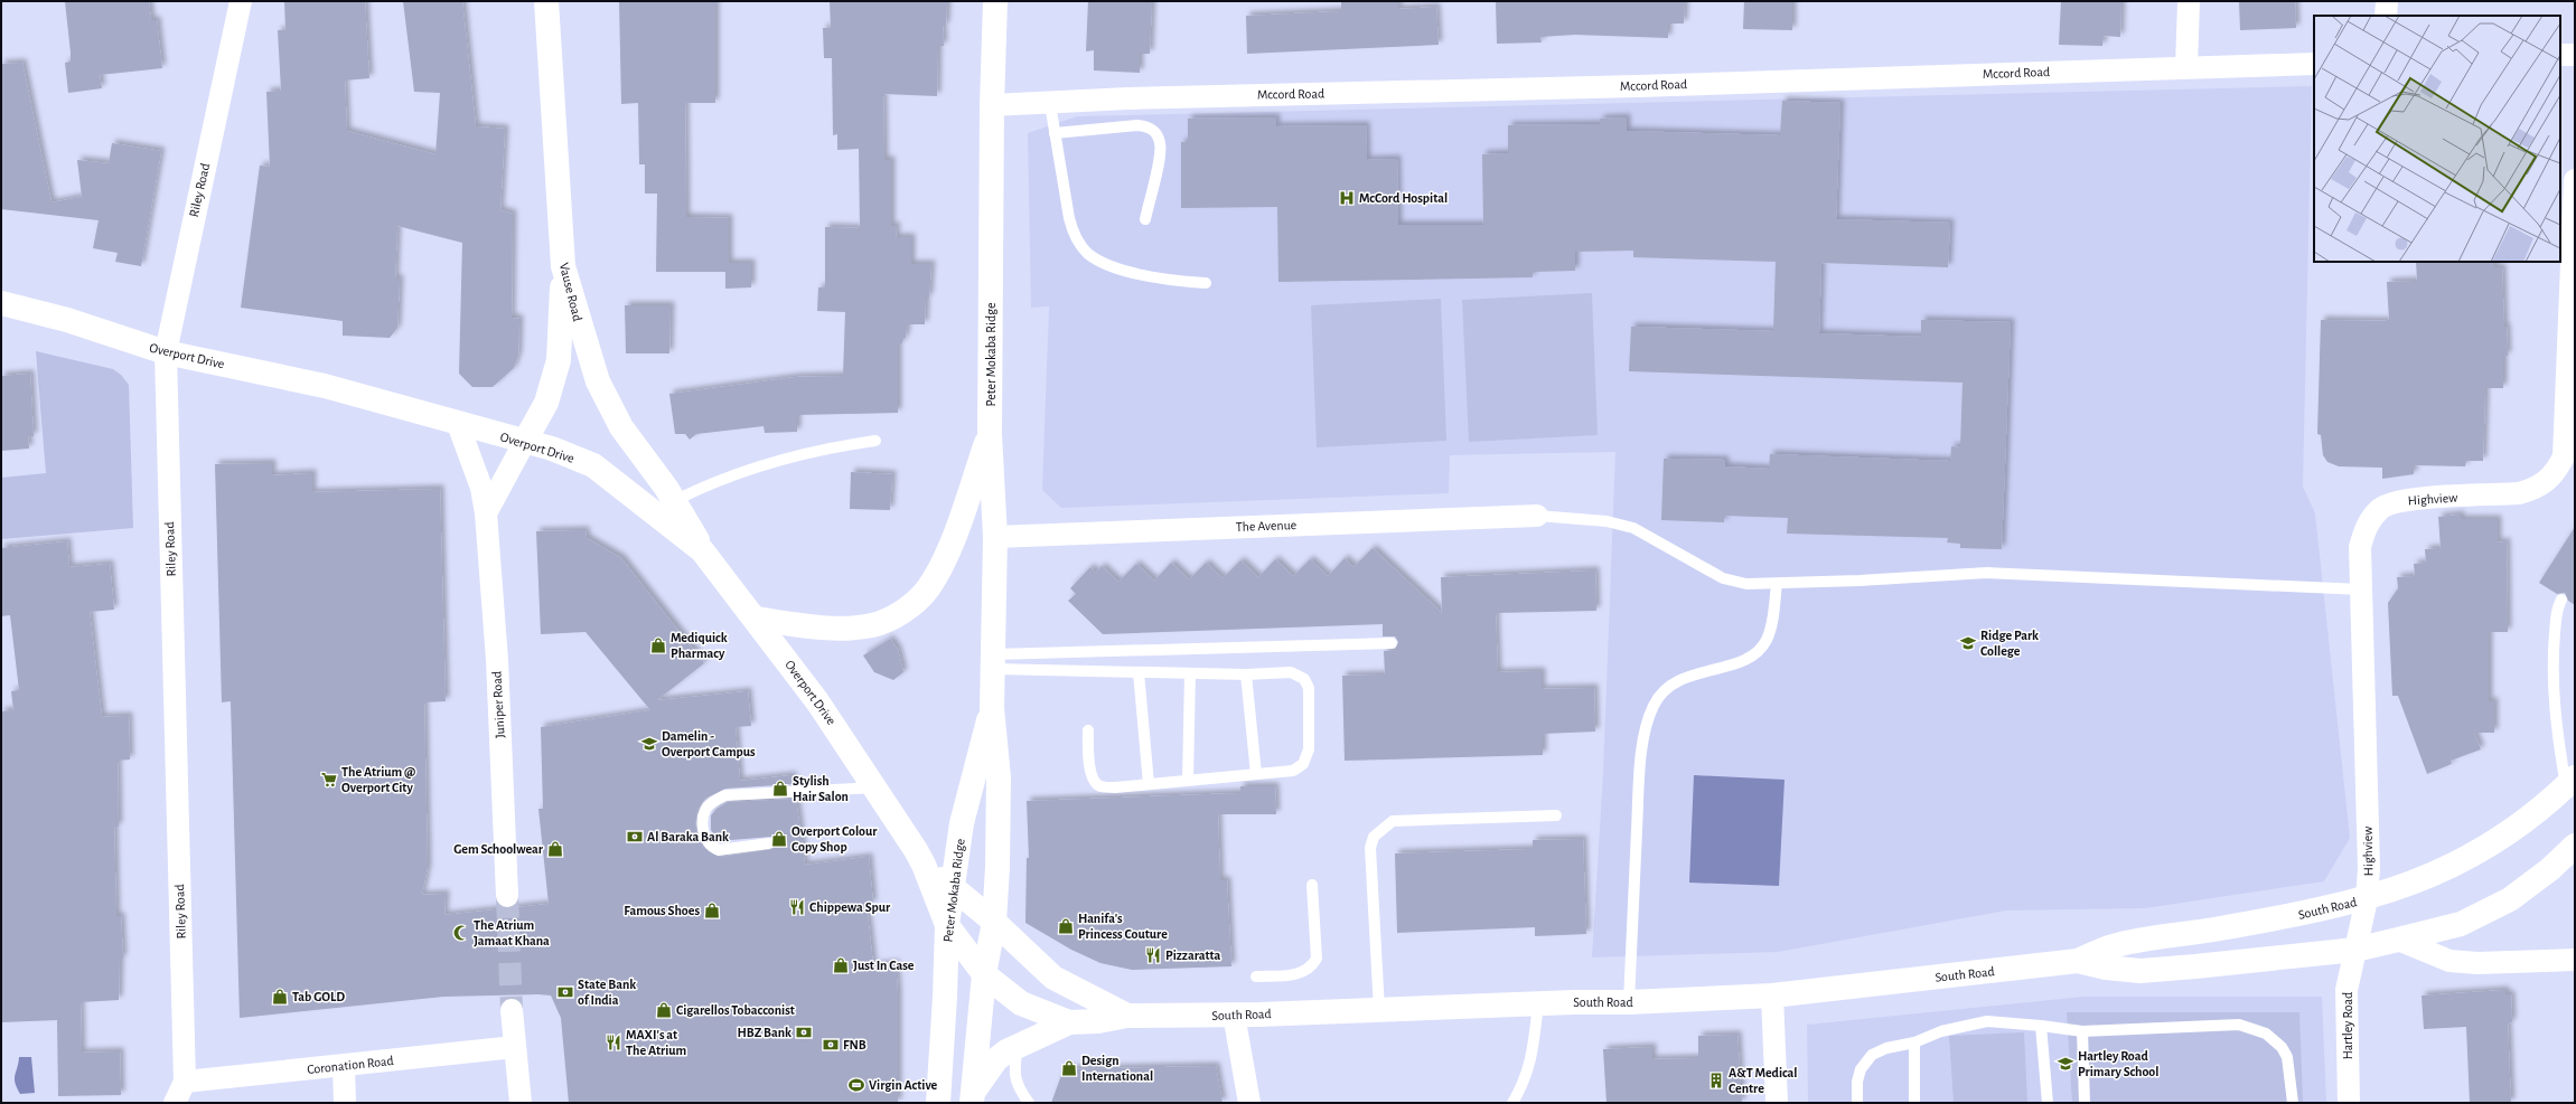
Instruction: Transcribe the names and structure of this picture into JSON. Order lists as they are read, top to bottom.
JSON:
{
  "streets": {
    "main road": [
      "Vause Road",
      "Peter Mokaba Ridge",
      "Overport Drive",
      "South Road"
    ],
    "street": [
      "Mccord Road",
      "Riley Road",
      "Highview",
      "The Avenue",
      "Juniper Road",
      "Hartley Road",
      "Coronation Road"
    ]
  },
  "crossings": [
    ["Mccord Road", "Peter Mokaba Ridge"],
    ["Riley Road", "Overport Drive"],
    ["Riley Road", "Coronation Road"],
    ["Vause Road", "Overport Drive"],
    ["Peter Mokaba Ridge", "Overport Drive"],
    ["Peter Mokaba Ridge", "The Avenue"],
    ["Peter Mokaba Ridge", "South Road"],
    ["Overport Drive", "Juniper Road"],
    ["Overport Drive", "South Road"],
    ["Highview", "South Road"],
    ["Highview", "Hartley Road"],
    ["South Road", "Hartley Road"]
  ],
  "places": {
    "hospital": ["McCord Hospital"],
    "school or university": ["Ridge Park College", "Damelin - Overport Campus", "Hartley Road Primary School"],
    "shop": [
      "Mediquick Pharmacy",
      "Stylish Hair Salon",
      "Overport Colour Copy Shop",
      "Gem Schoolwear",
      "Famous Shoes",
      "Hanifa's Princess Couture",
      "Just In Case",
      "Tab GOLD",
      "Cigarellos Tobacconist",
      "Design International"
    ],
    "supermarket": ["The Atrium @ Overport City"],
    "bank": [
      "Al Baraka Bank",
      "State Bank of India",
      "HBZ Bank",
      "FNB"
    ],
    "restaurant": ["Chippewa Spur", "Pizzaratta", "MAXI's at The Atrium"],
    "mosque": ["The Atrium Jamaat Khana"],
    "building": ["A&T Medical Centre"],
    "sports": ["Virgin Active"]
  }
}
